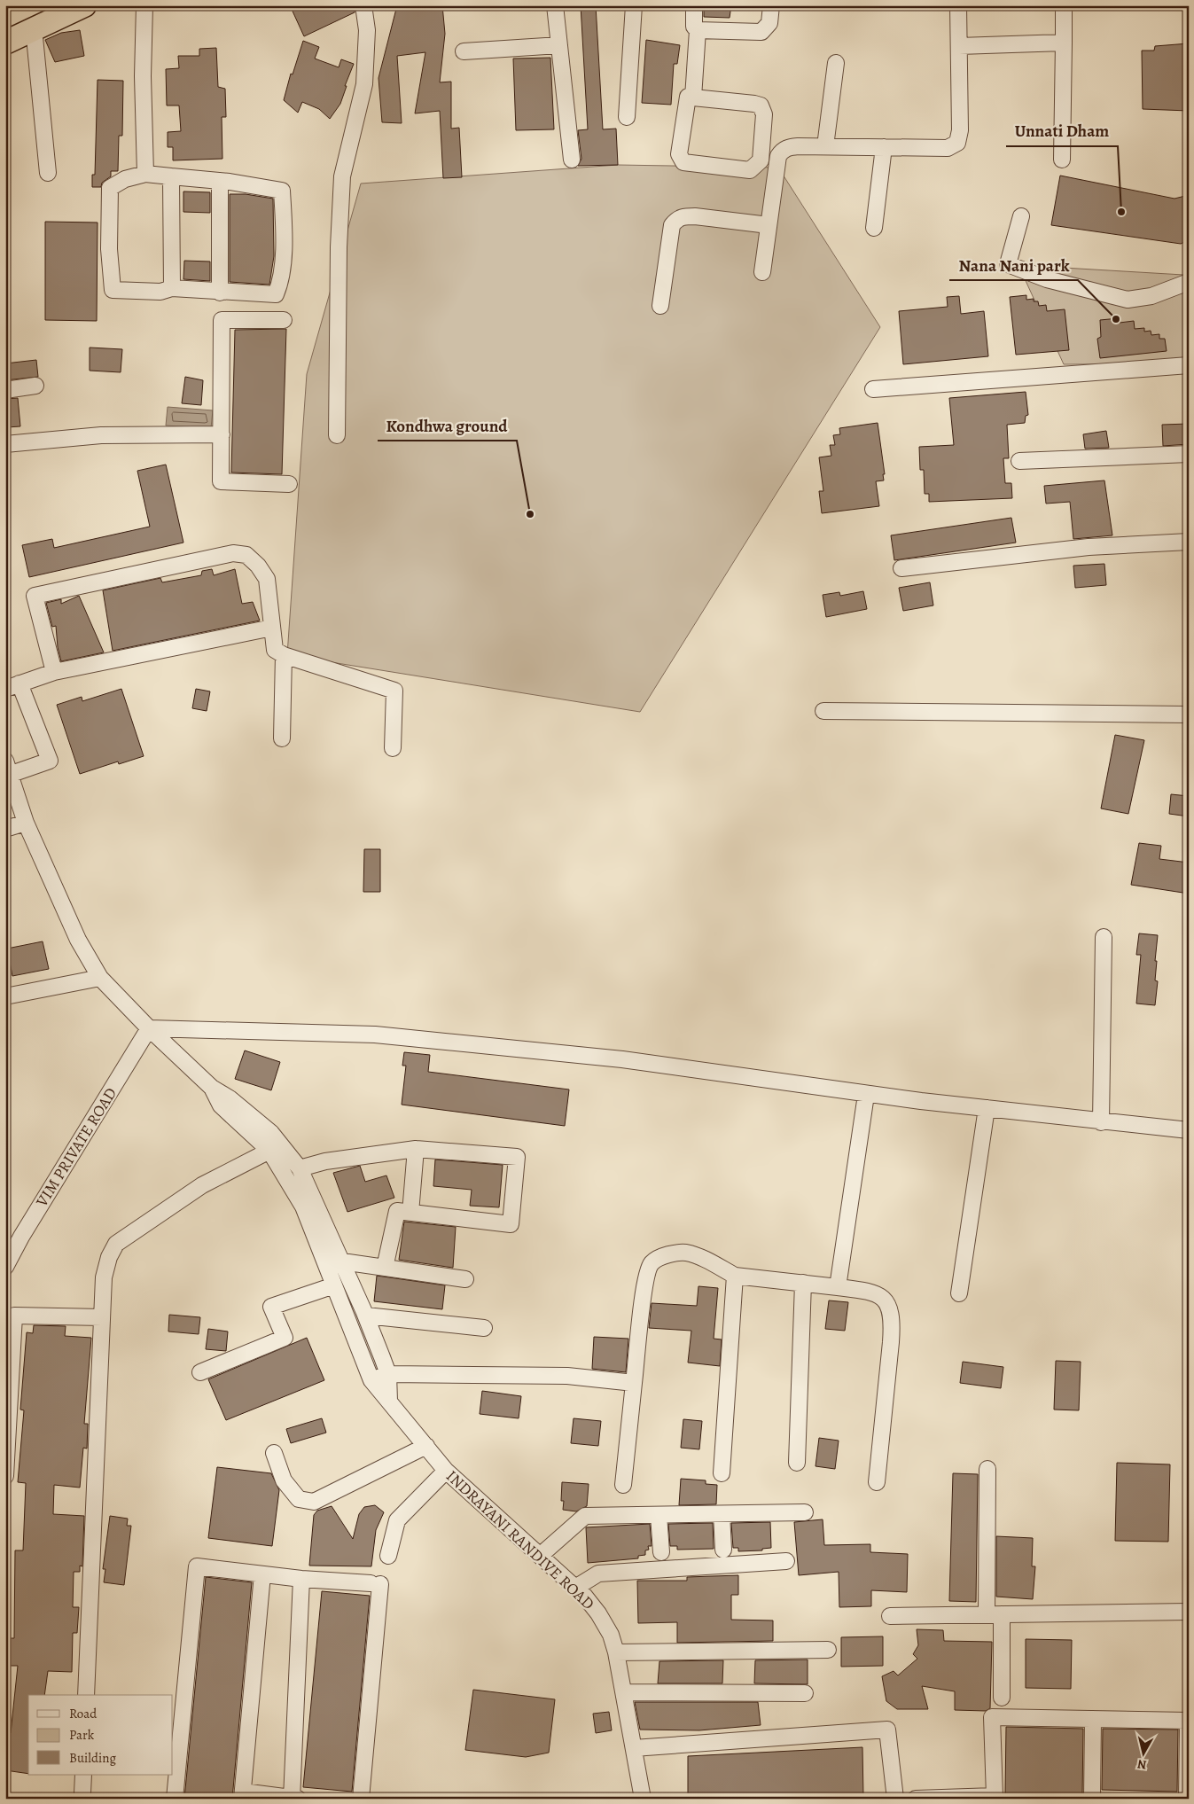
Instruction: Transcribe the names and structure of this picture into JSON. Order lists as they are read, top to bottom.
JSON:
{
  "streets": {
    "street": ["VIM PRIVATE ROAD", "INDRAYANI RANDIVE ROAD"]
  },
  "crossings": [
    ["VIM PRIVATE ROAD", "INDRAYANI RANDIVE ROAD"]
  ],
  "places": ["Unnati Dham", "Nana Nani park", "Kondhwa ground"],
  "legend": ["Road", "Park", "Building"],
  "north": "bottom"
}
